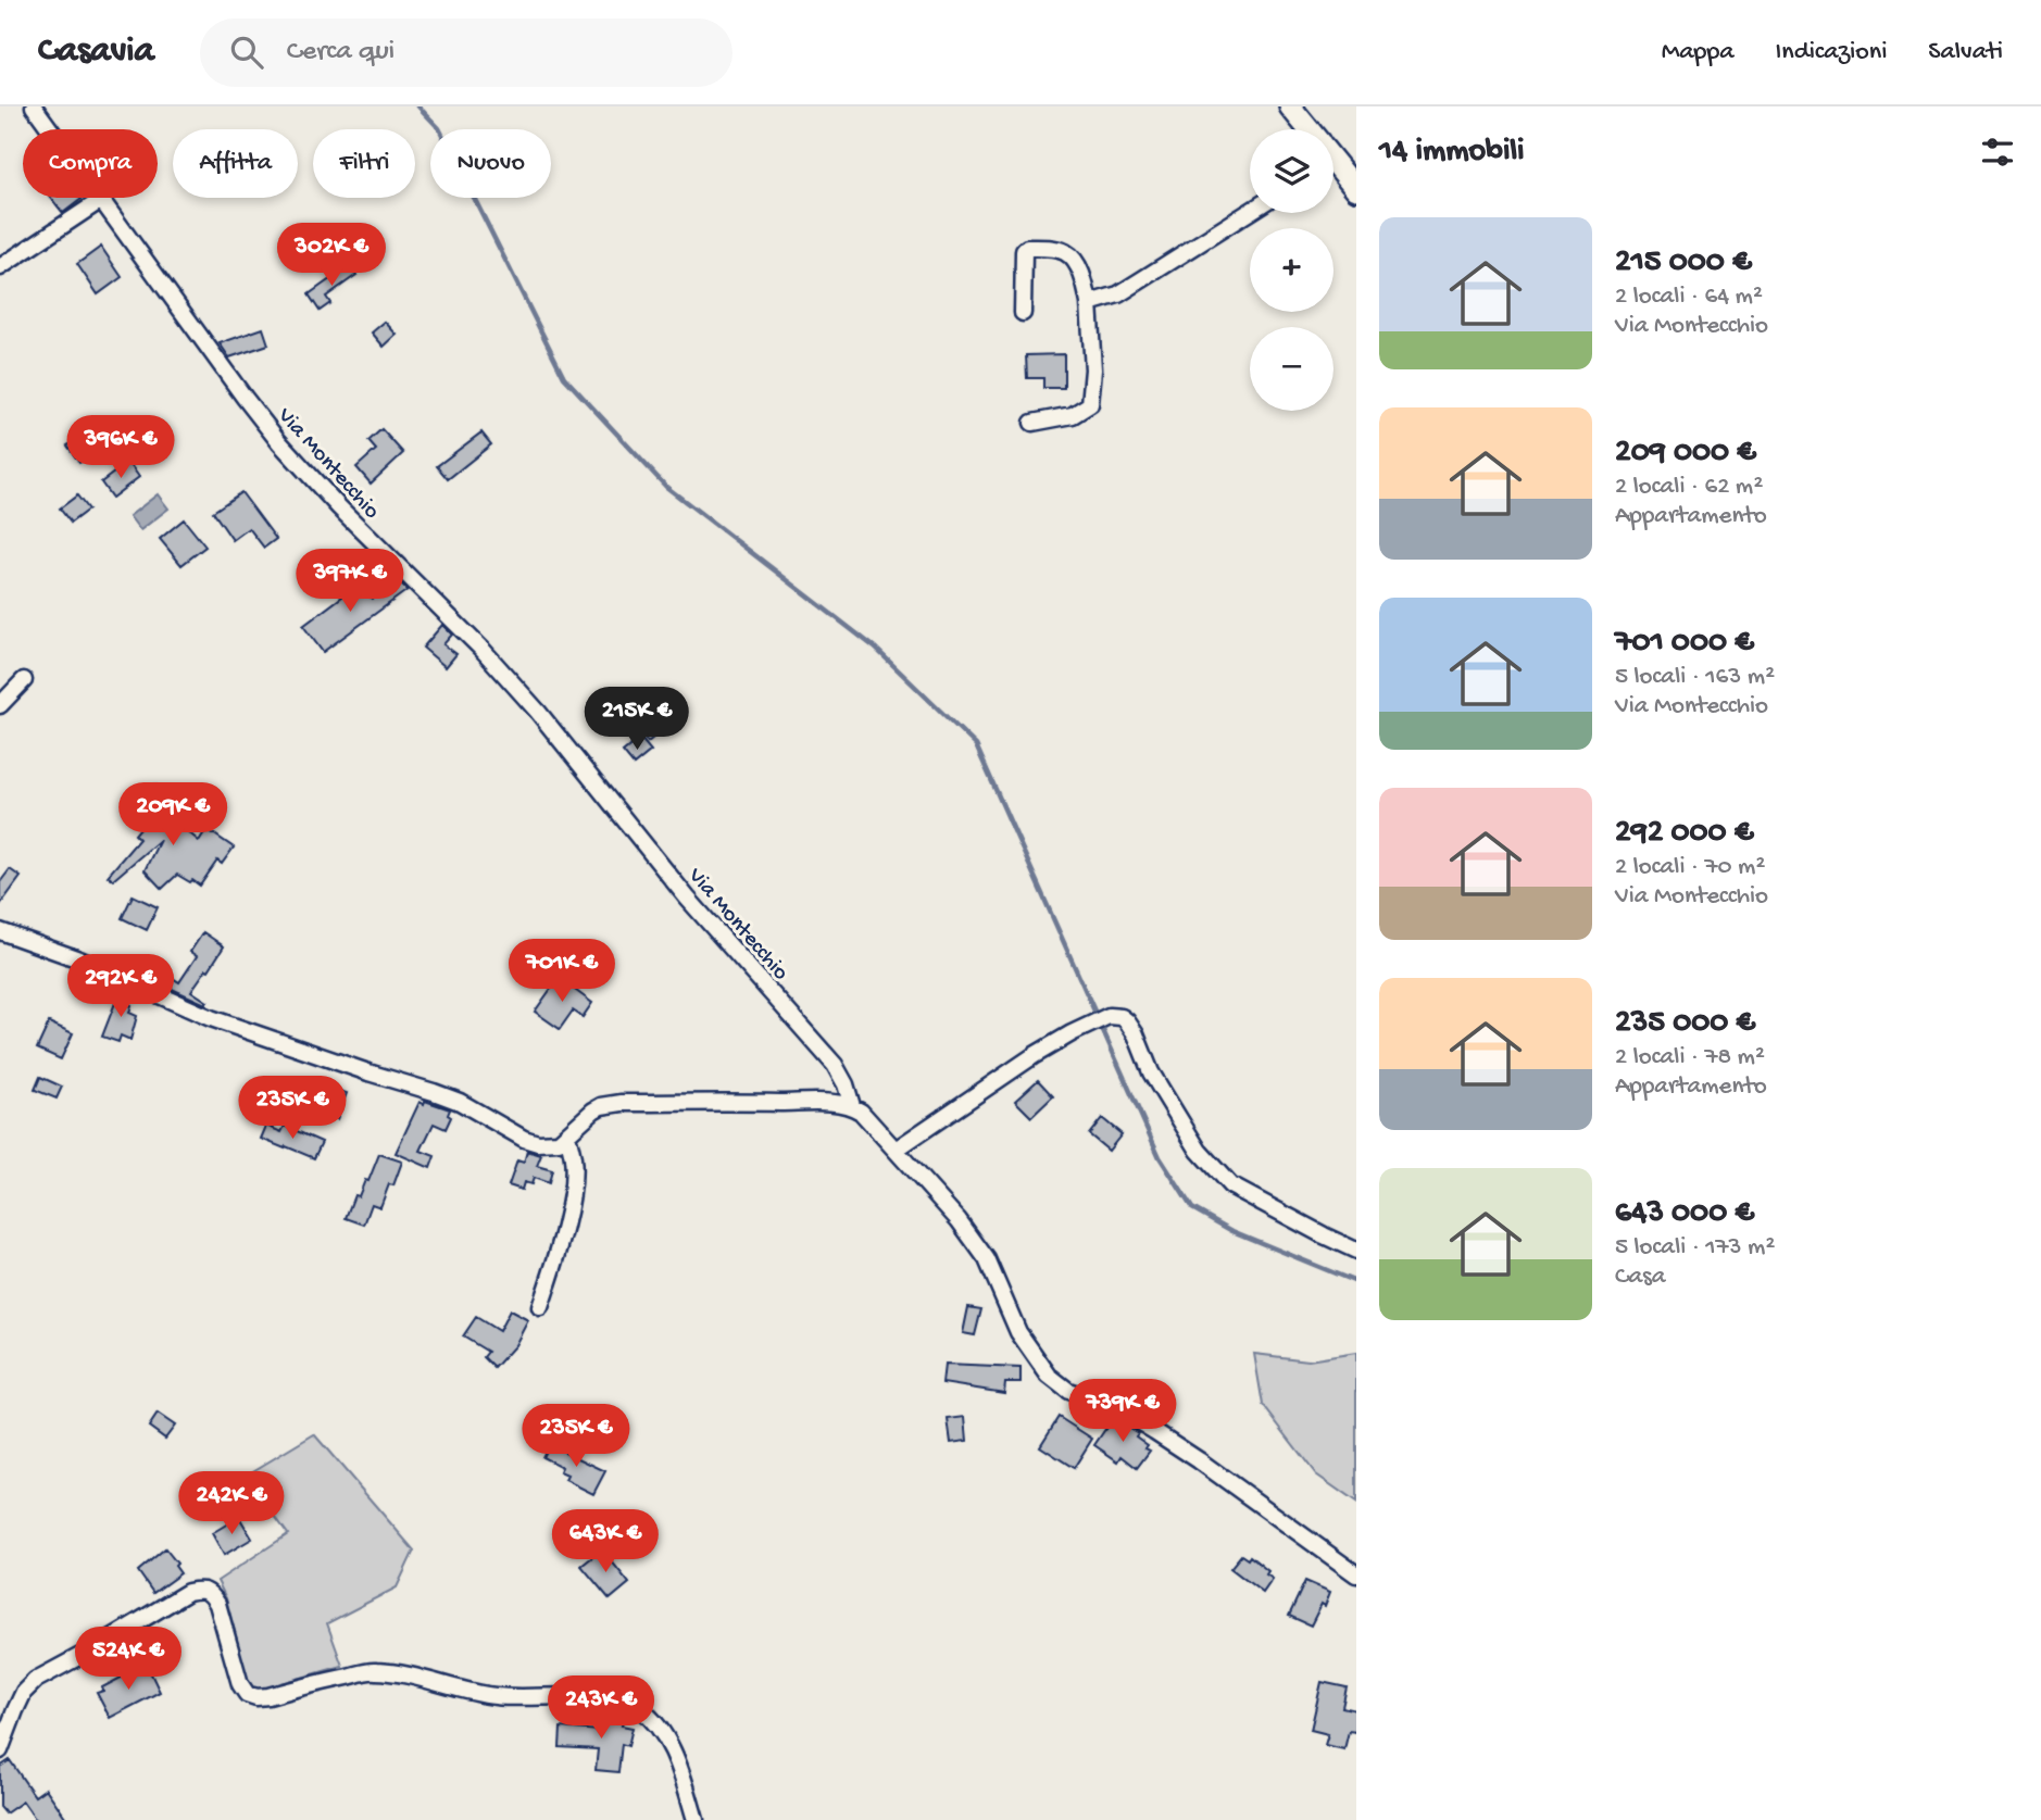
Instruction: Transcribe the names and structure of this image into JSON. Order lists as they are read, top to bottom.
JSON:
{
  "streets": {
    "street": ["Via Montecchio"]
  },
  "page": {
    "header": "Casavia",
    "search": "Cerca qui",
    "nav": ["Mappa", "Indicazioni", "Salvati"],
    "heading": "14 immobili",
    "map_buttons": ["+", "−"],
    "chip": [
      "Compra",
      "Affitta",
      "Filtri",
      "Nuovo"
    ],
    "list": [
      {
        "name": "215 000 €",
        "note": "2 locali · 64 m² · Via Montecchio"
      },
      {
        "name": "209 000 €",
        "note": "2 locali · 62 m² · Appartamento"
      },
      {
        "name": "701 000 €",
        "note": "5 locali · 163 m² · Via Montecchio"
      },
      {
        "name": "292 000 €",
        "note": "2 locali · 70 m² · Via Montecchio"
      },
      {
        "name": "235 000 €",
        "note": "2 locali · 78 m² · Appartamento"
      },
      {
        "name": "643 000 €",
        "note": "5 locali · 173 m² · Casa"
      }
    ],
    "price": [
      "302K €",
      "396K €",
      "397K €",
      "215K €",
      "209K €",
      "701K €",
      "292K €",
      "235K €",
      "739K €",
      "235K €",
      "242K €",
      "643K €",
      "524K €",
      "243K €"
    ]
  }
}
